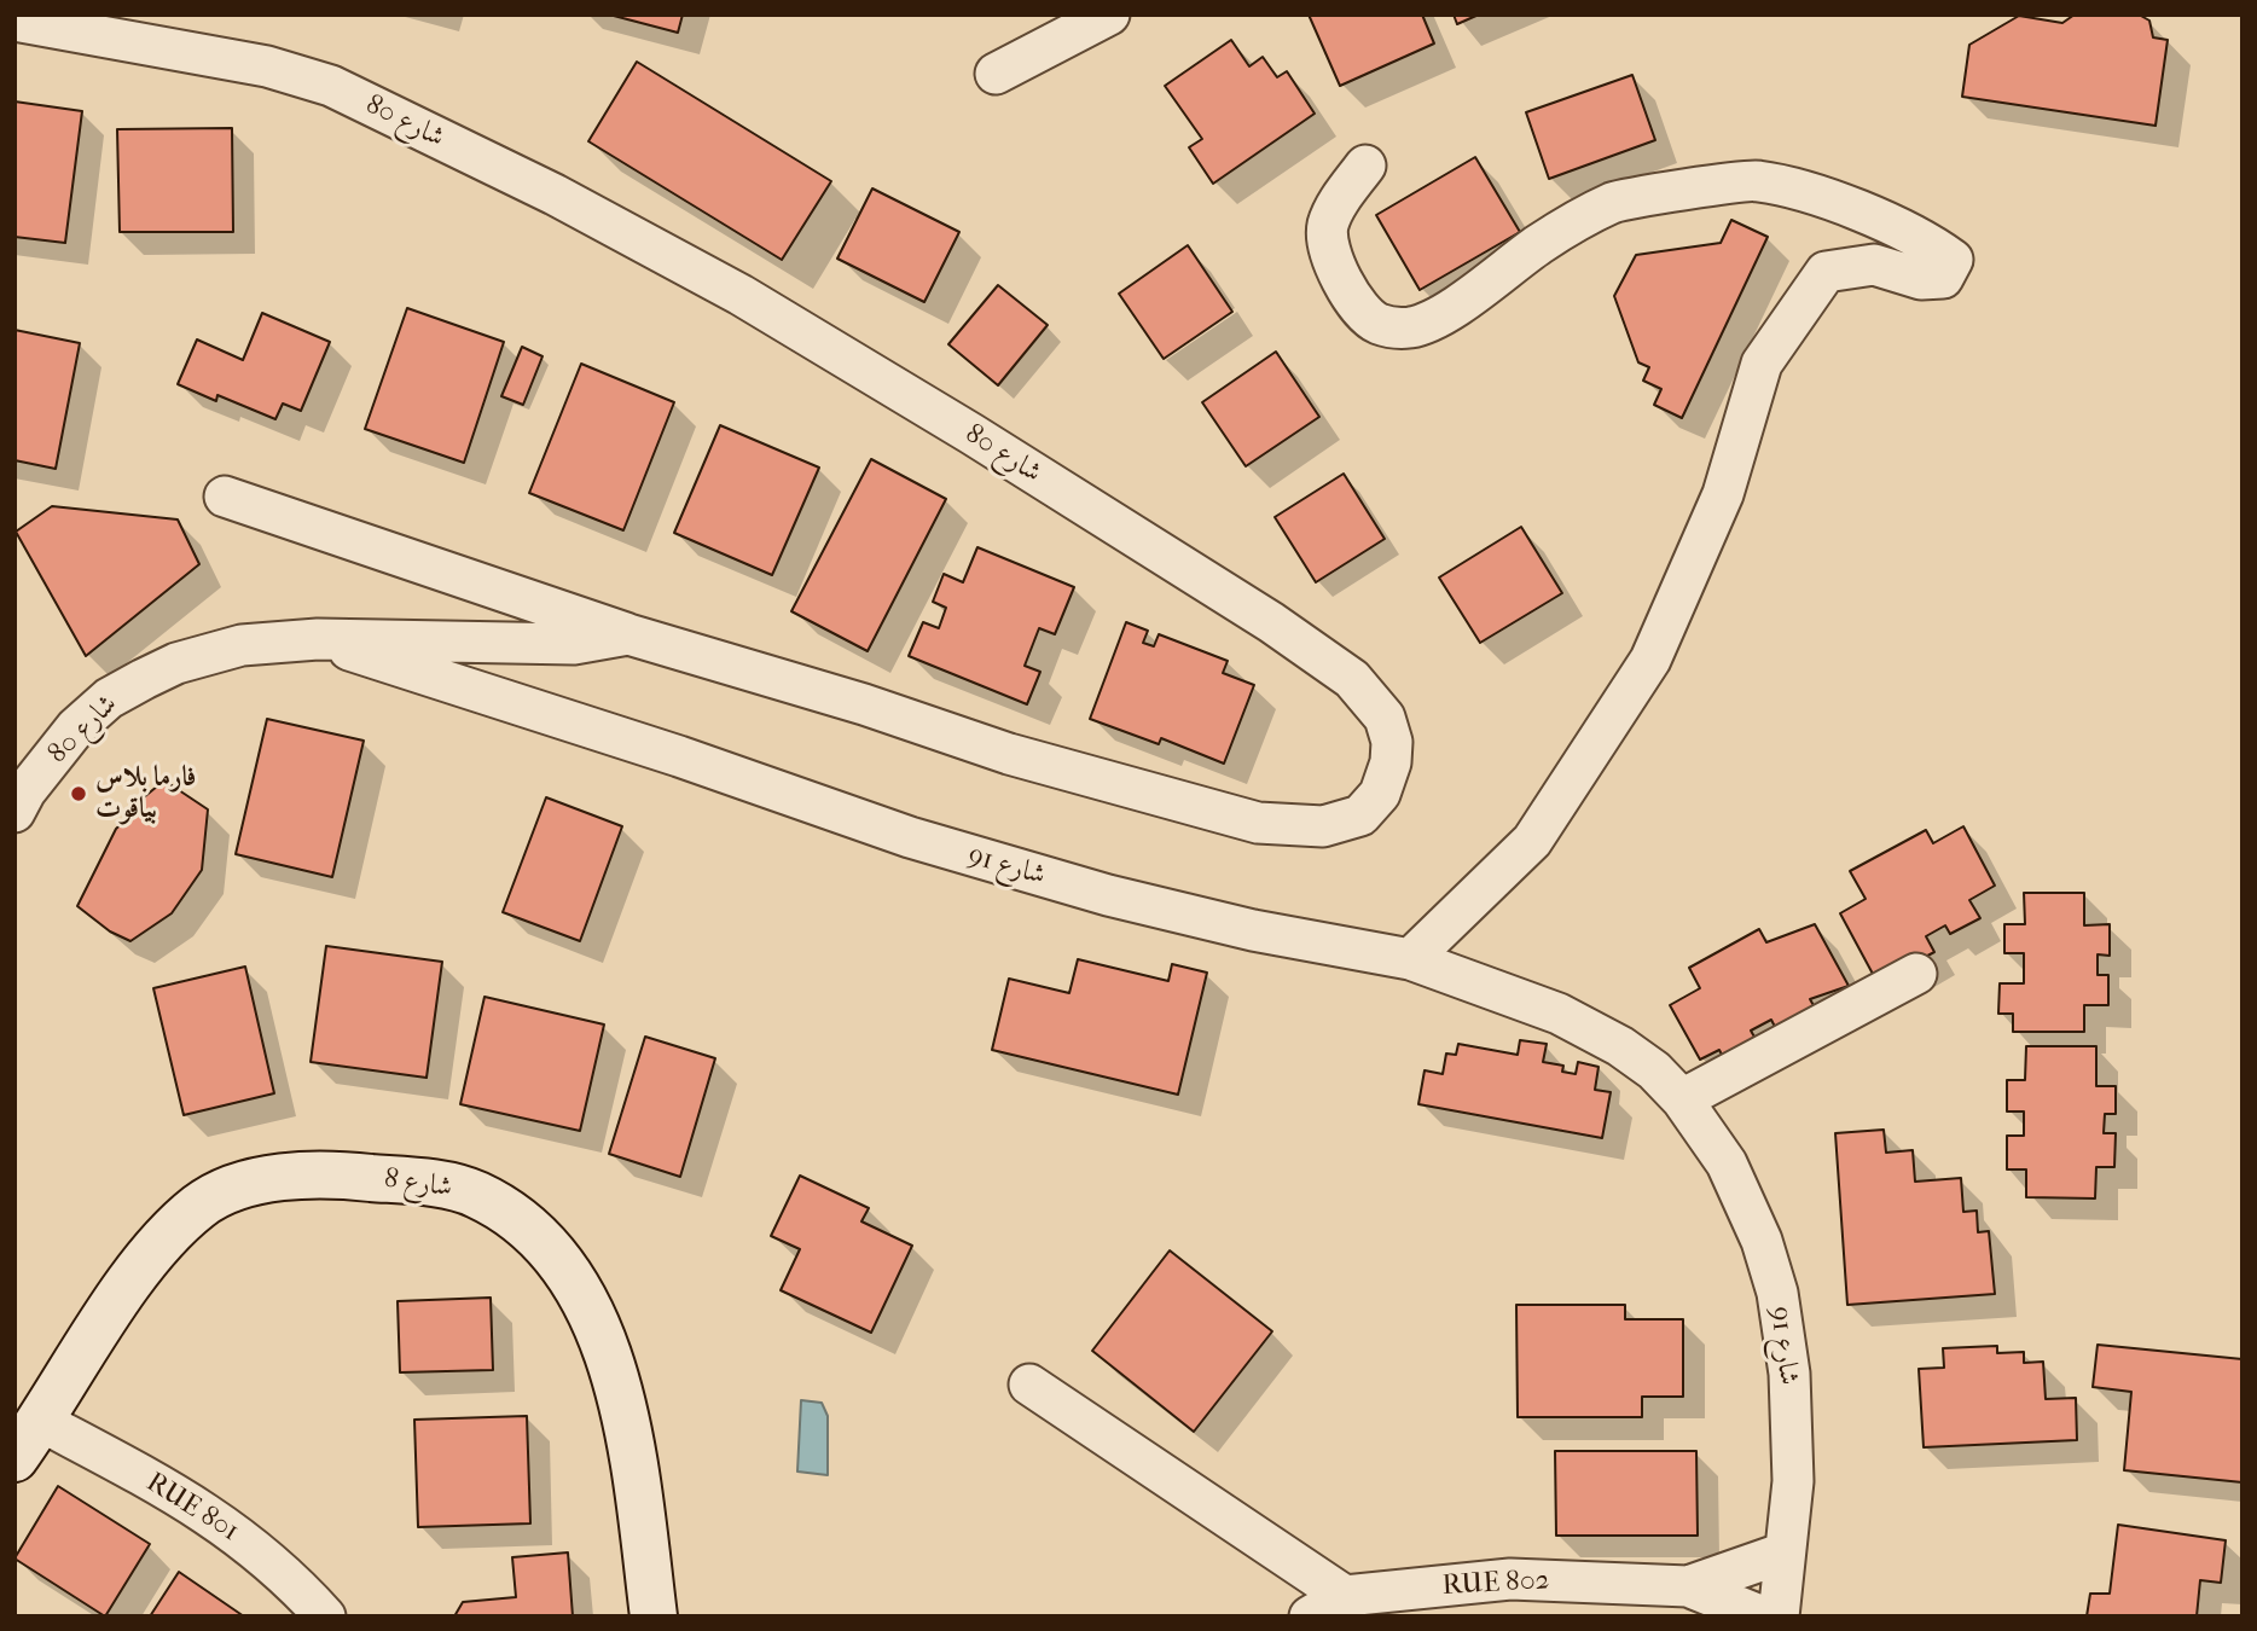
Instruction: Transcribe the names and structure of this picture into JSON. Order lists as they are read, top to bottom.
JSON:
{
  "streets": {
    "street": [
      "شارع 80",
      "شارع 91",
      "شارع 8",
      "RUE 801",
      "RUE 802"
    ]
  },
  "crossings": [
    ["شارع 80", "شارع 91"],
    ["شارع 91", "RUE 802"],
    ["شارع 8", "RUE 801"]
  ],
  "places": ["فارما بلاس بياقوت"]
}
